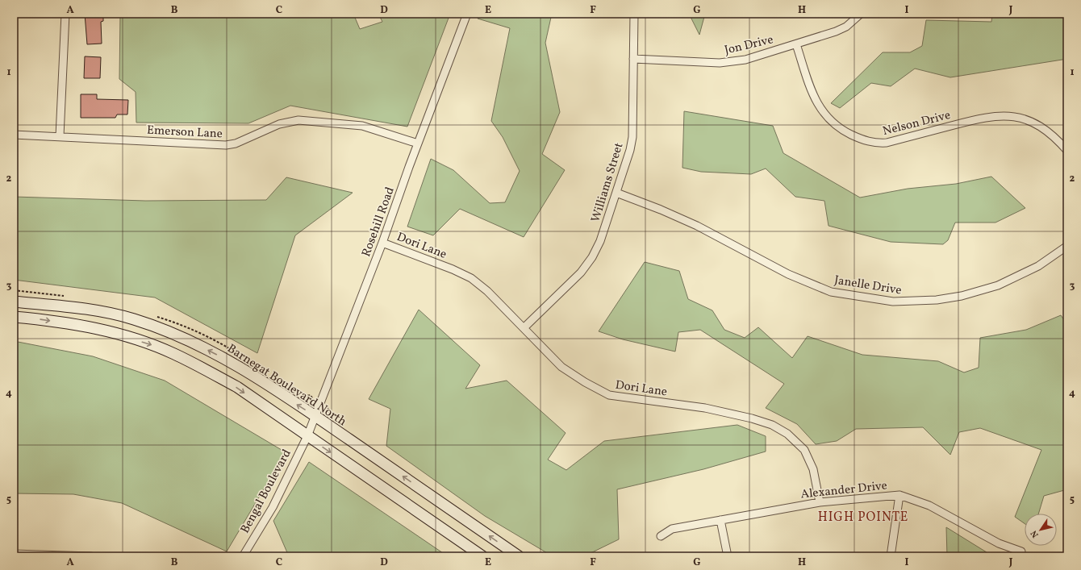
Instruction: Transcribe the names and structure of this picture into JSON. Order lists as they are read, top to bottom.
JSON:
{
  "streets": {
    "street": [
      "Jon Drive",
      "Nelson Drive",
      "Emerson Lane",
      "Williams Street",
      "Rosehill Road",
      "Dori Lane",
      "Janelle Drive",
      "Barnegat Boulevard North",
      "Alexander Drive",
      "Bengal Boulevard"
    ]
  },
  "crossings": [
    ["Jon Drive", "Nelson Drive"],
    ["Jon Drive", "Williams Street"],
    ["Emerson Lane", "Rosehill Road"],
    ["Williams Street", "Dori Lane"],
    ["Williams Street", "Janelle Drive"],
    ["Rosehill Road", "Dori Lane"],
    ["Rosehill Road", "Barnegat Boulevard North"],
    ["Rosehill Road", "Bengal Boulevard"],
    ["Dori Lane", "Alexander Drive"]
  ],
  "districts": ["HIGH POINTE"],
  "north": "bottom left",
  "grid": {
    "columns": [
      "A",
      "B",
      "C",
      "D",
      "E",
      "F",
      "G",
      "H",
      "I",
      "J"
    ],
    "rows": [
      "1",
      "2",
      "3",
      "4",
      "5"
    ]
  }
}
